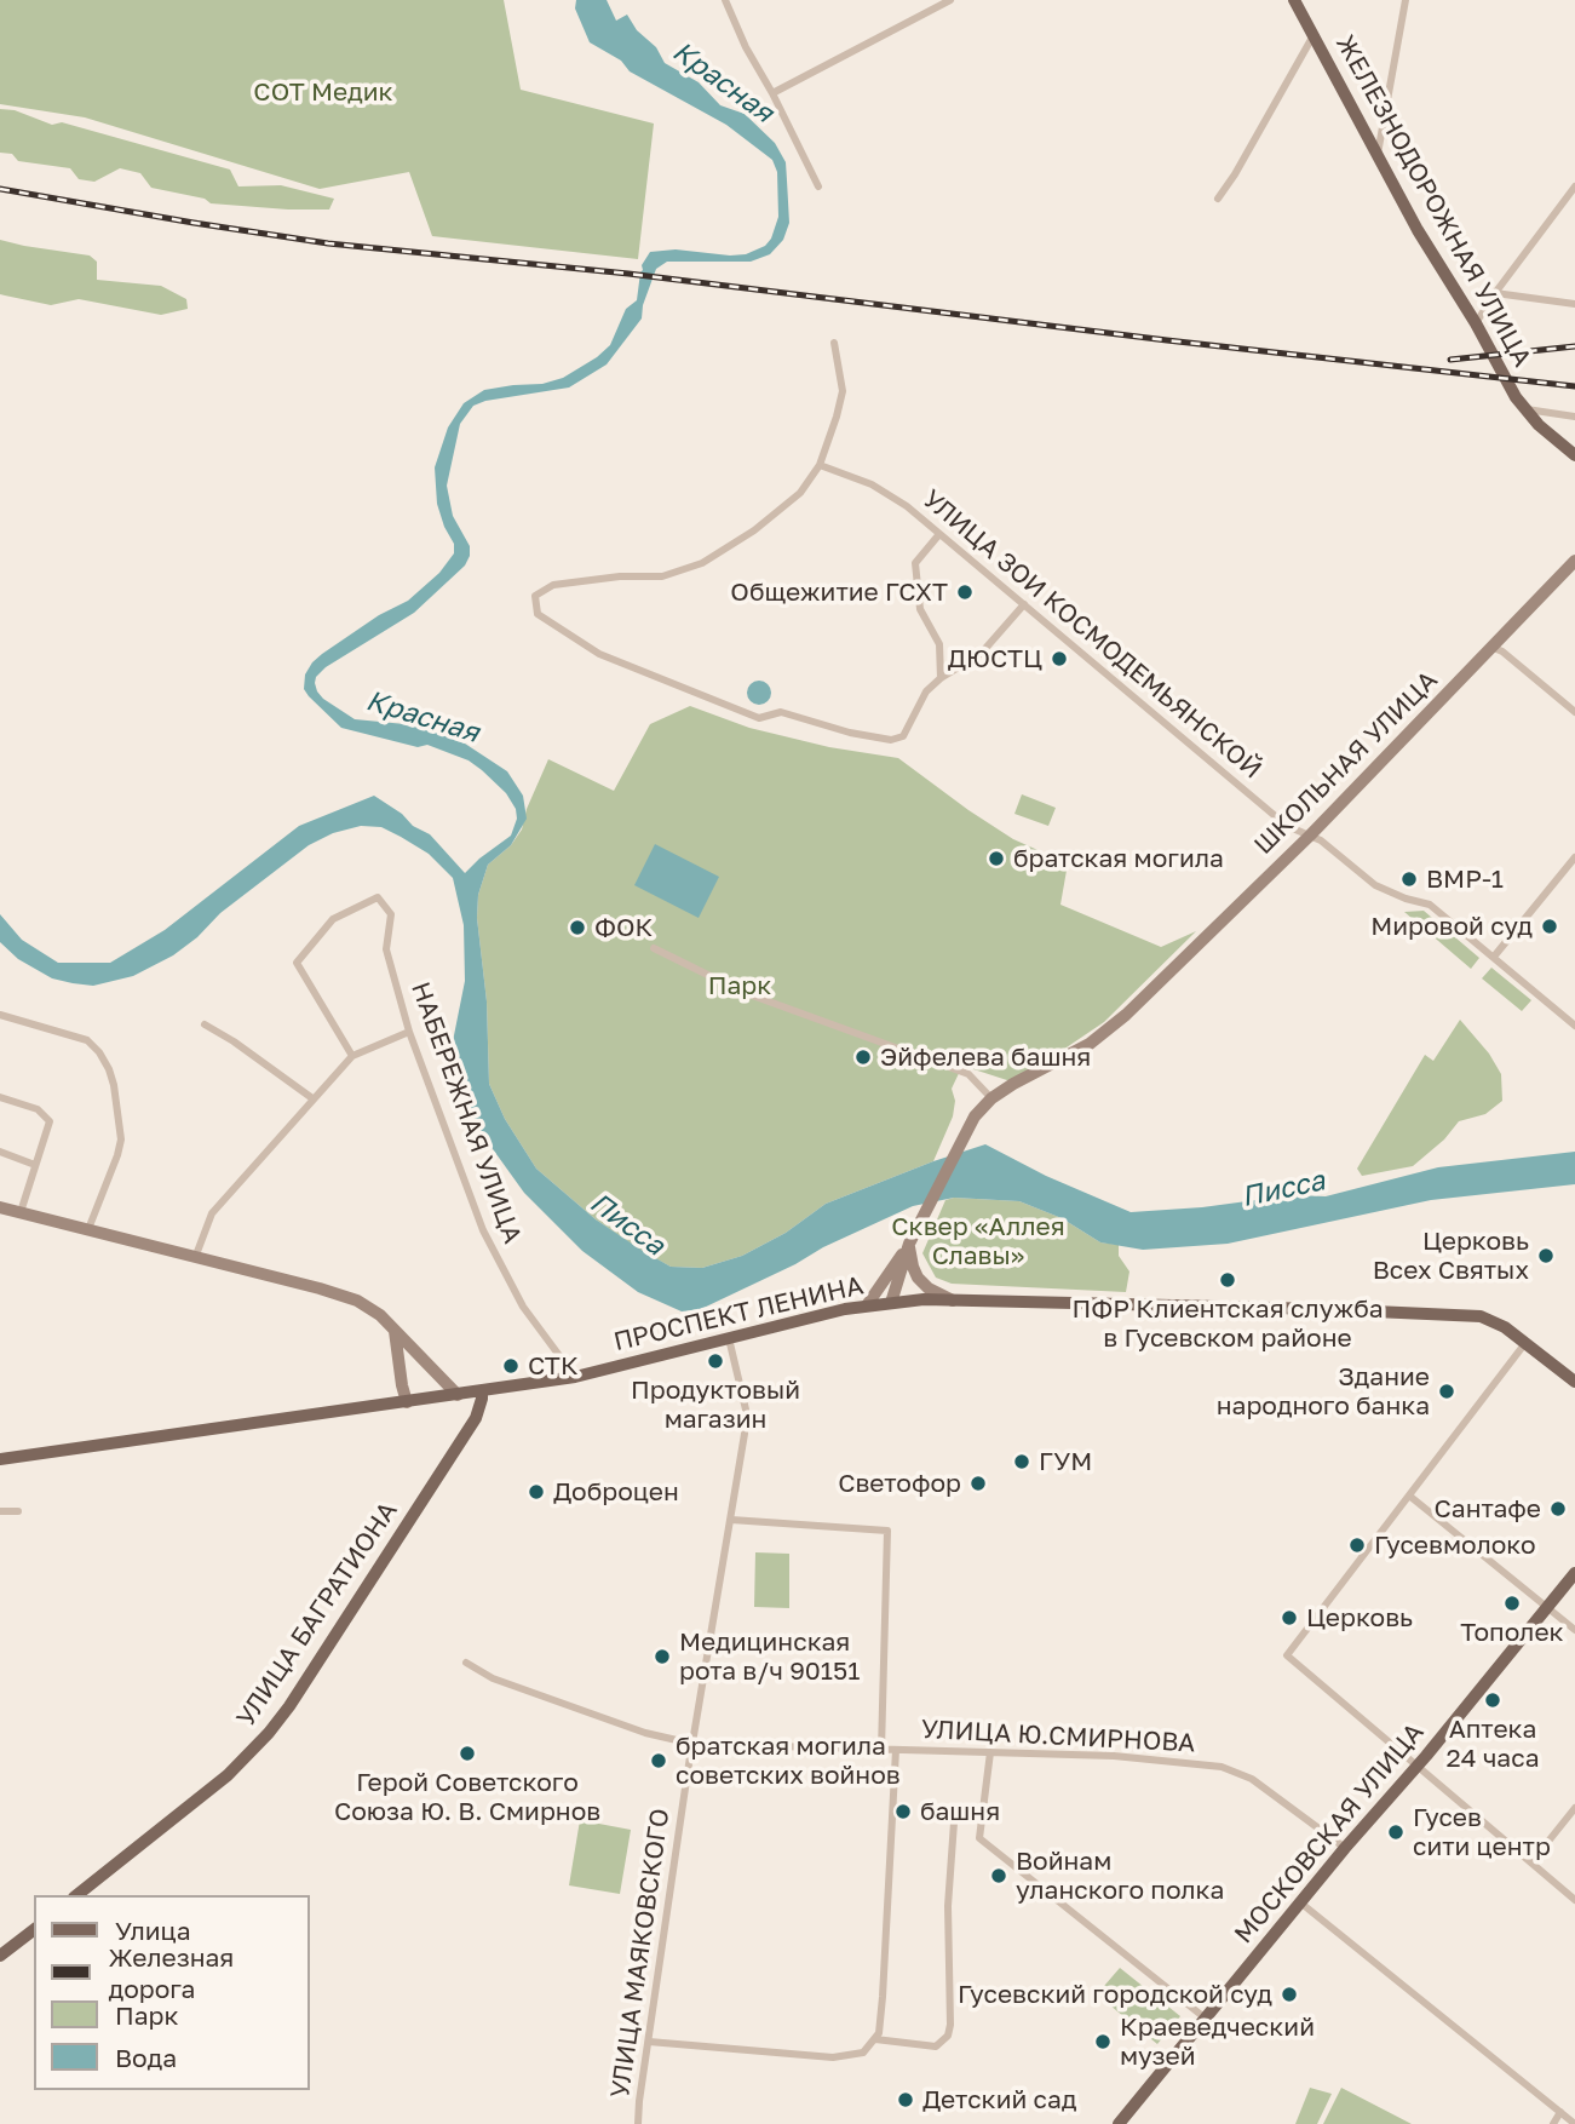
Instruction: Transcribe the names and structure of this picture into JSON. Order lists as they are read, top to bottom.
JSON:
{
  "streets": {
    "main road": [
      "ЖЕЛЕЗНОДОРОЖНАЯ УЛИЦА",
      "ШКОЛЬНАЯ УЛИЦА",
      "ПРОСПЕКТ ЛЕНИНА",
      "УЛИЦА БАГРАТИОНА",
      "МОСКОВСКАЯ УЛИЦА"
    ],
    "street": [
      "УЛИЦА ЗОИ КОСМОДЕМЬЯНСКОЙ",
      "НАБЕРЕЖНАЯ УЛИЦА",
      "УЛИЦА Ю.СМИРНОВА",
      "УЛИЦА МАЯКОВСКОГО"
    ]
  },
  "crossings": [
    ["УЛИЦА ЗОИ КОСМОДЕМЬЯНСКОЙ", "ШКОЛЬНАЯ УЛИЦА"],
    ["ШКОЛЬНАЯ УЛИЦА", "ПРОСПЕКТ ЛЕНИНА"],
    ["НАБЕРЕЖНАЯ УЛИЦА", "ПРОСПЕКТ ЛЕНИНА"],
    ["ПРОСПЕКТ ЛЕНИНА", "УЛИЦА БАГРАТИОНА"],
    ["ПРОСПЕКТ ЛЕНИНА", "УЛИЦА МАЯКОВСКОГО"],
    ["УЛИЦА Ю.СМИРНОВА", "МОСКОВСКАЯ УЛИЦА"],
    ["УЛИЦА Ю.СМИРНОВА", "УЛИЦА МАЯКОВСКОГО"]
  ],
  "water": ["Красная", "Писса"],
  "parks": ["СОТ Медик", "Парк", "Сквер «Аллея Славы»"],
  "places": [
    "Общежитие ГСХТ",
    "ДЮСТЦ",
    "братская могила",
    "BMP-1",
    "Мировой суд",
    "ФОК",
    "Эйфелева башня",
    "Церковь Всех Святых",
    "ПФР Клиентская служба в Гусевском районе",
    "Продуктовый магазин",
    "СТК",
    "Здание народного банка",
    "ГУМ",
    "Светофор",
    "Доброцен",
    "Сантафе",
    "Гусевмолоко",
    "Тополек",
    "Церковь",
    "Медицинская рота в/ч 90151",
    "Аптека 24 часа",
    "Герой Советского Союза Ю. В. Смирнов",
    "братская могила советских войнов",
    "башня",
    "Гусев сити центр",
    "Войнам уланского полка",
    "Гусевский городской суд",
    "Краеведческий музей",
    "Детский сад"
  ],
  "legend": [
    "Улица",
    "Железная дорога",
    "Парк",
    "Вода"
  ]
}
